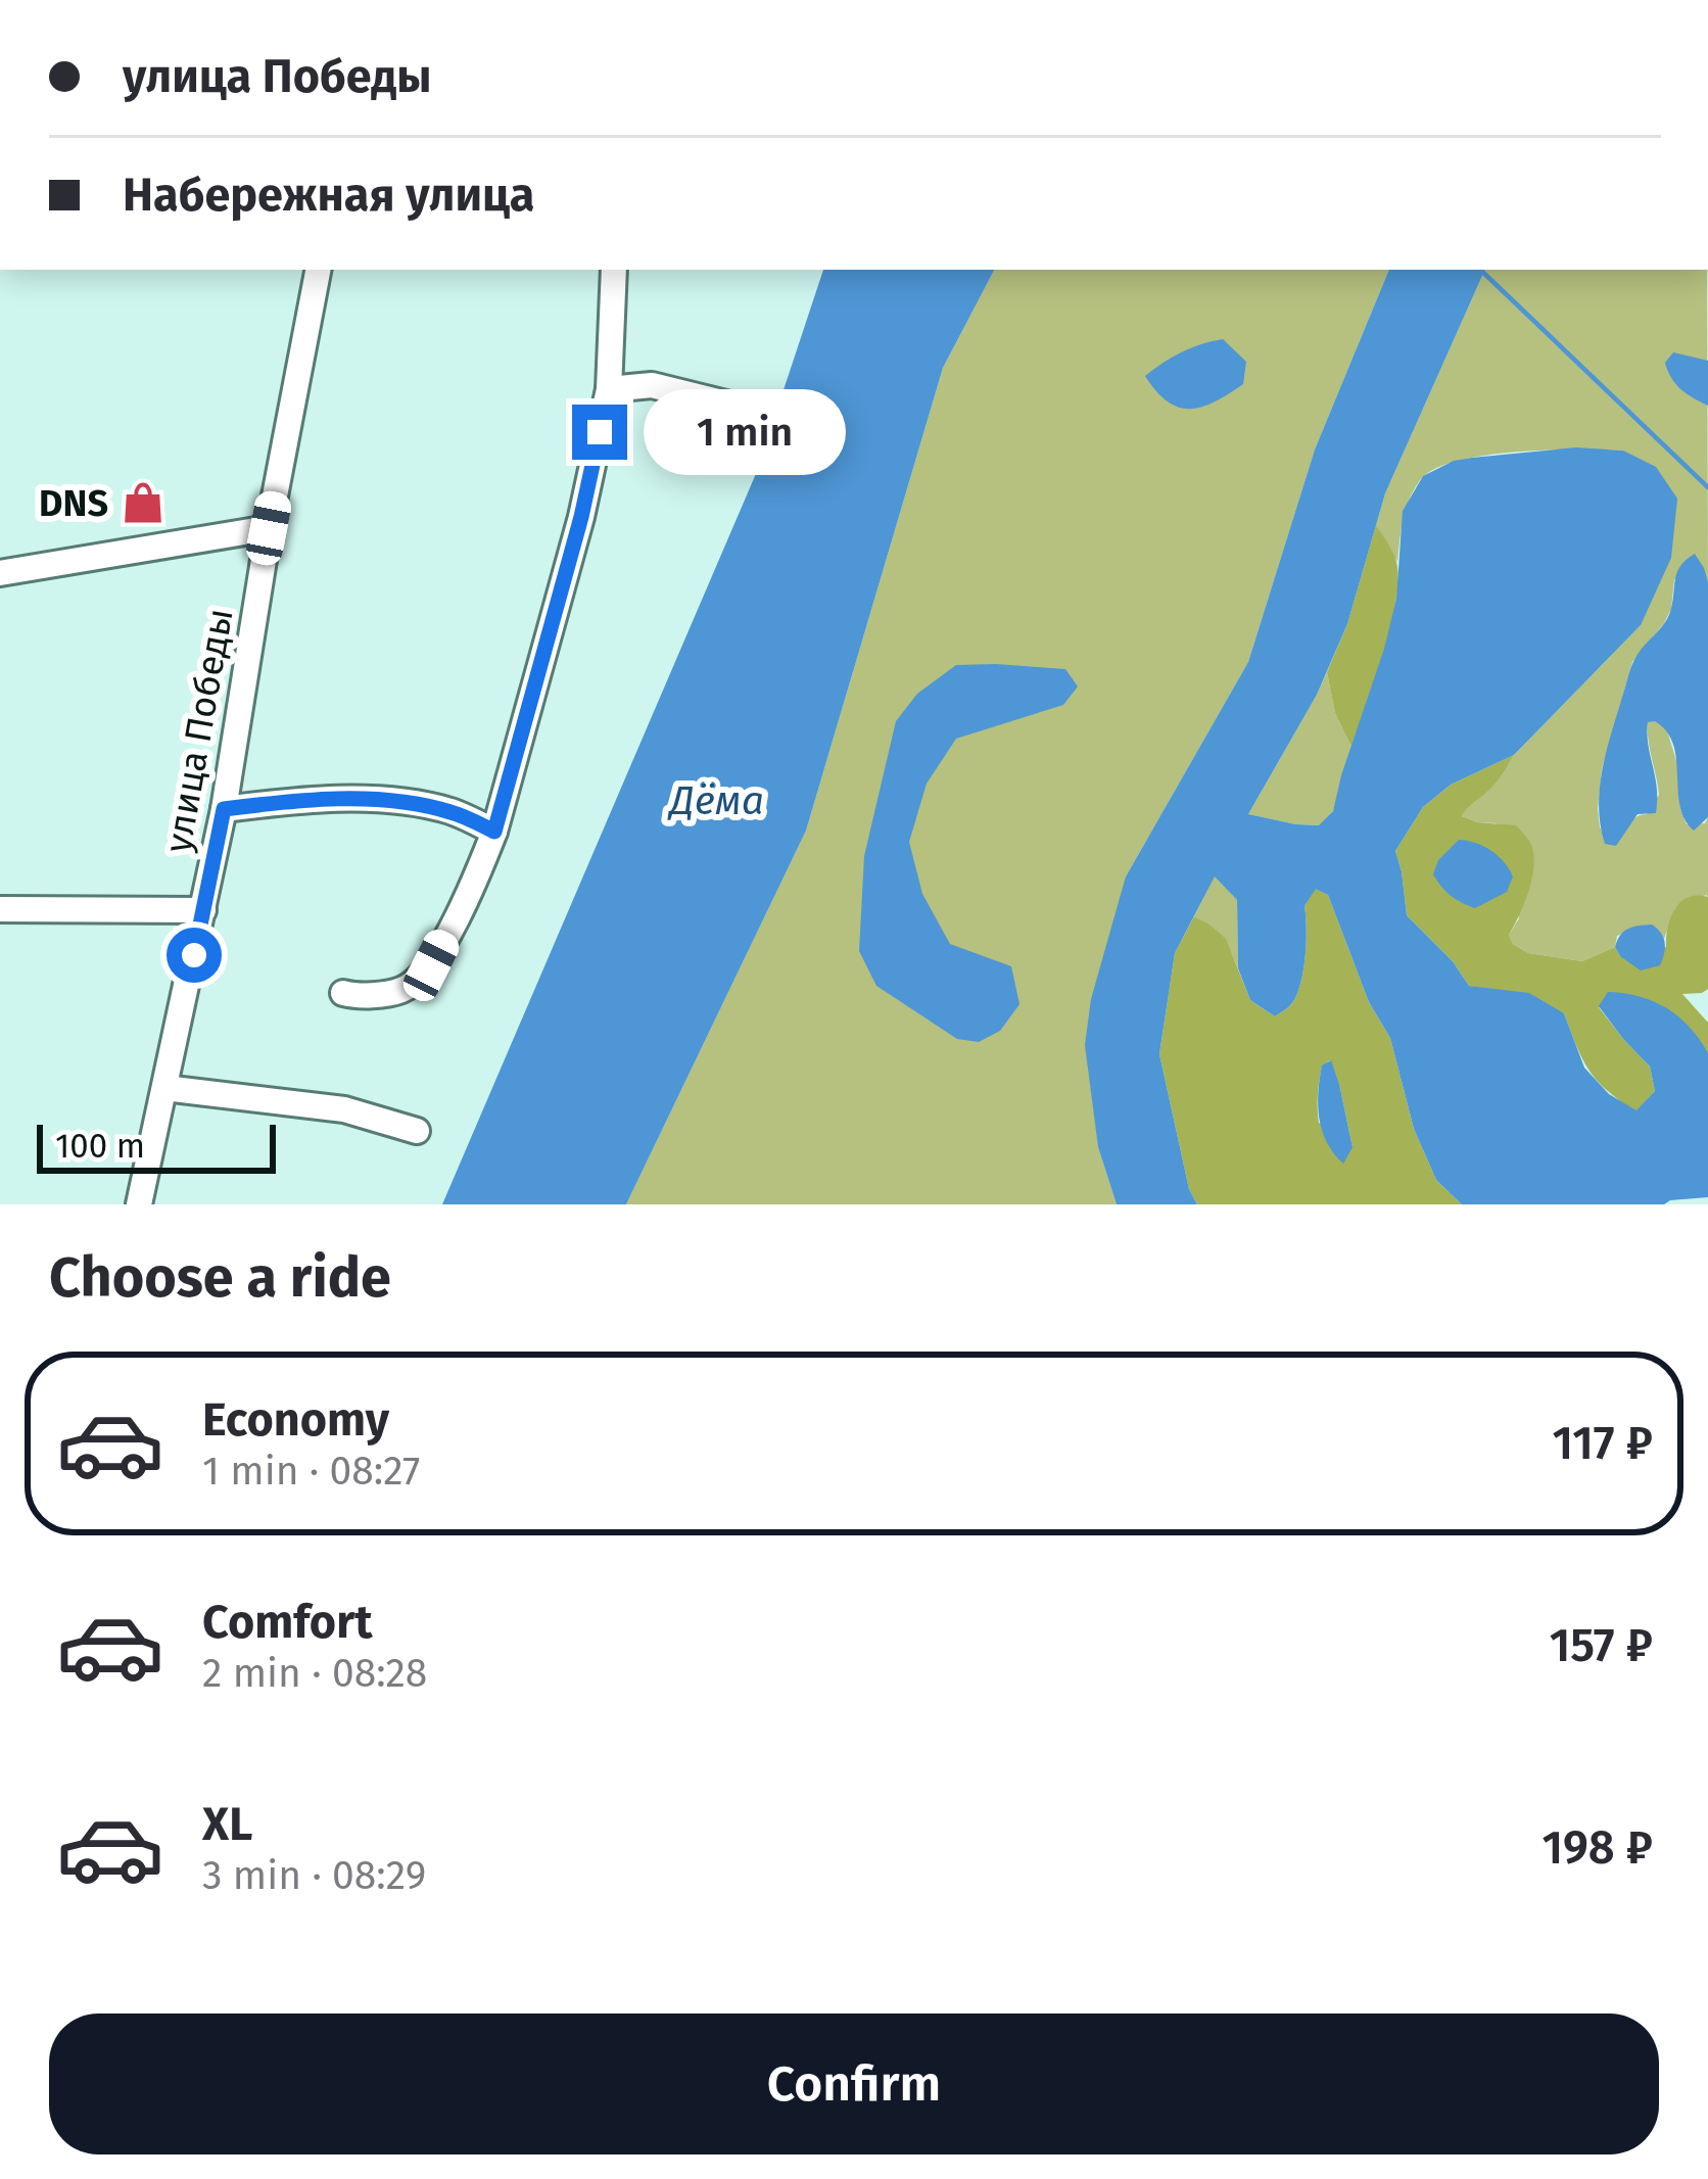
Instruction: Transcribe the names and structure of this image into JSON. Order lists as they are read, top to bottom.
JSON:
{
  "streets": {
    "street": ["улица Победы"]
  },
  "water": ["Дёма"],
  "places": {
    "shop": ["DNS"]
  },
  "scale_bar": "100 m",
  "page": {
    "banner": ["улица Победы", "Набережная улица"],
    "bubble": "1 min",
    "scale": "100 m",
    "heading": "Choose a ride",
    "list": [
      {
        "name": "Economy",
        "note": "1 min · 08:27",
        "value": "117 ₽"
      },
      {
        "name": "Comfort",
        "note": "2 min · 08:28",
        "value": "157 ₽"
      },
      {
        "name": "XL",
        "note": "3 min · 08:29",
        "value": "198 ₽"
      }
    ],
    "buttons": "Confirm"
  }
}
